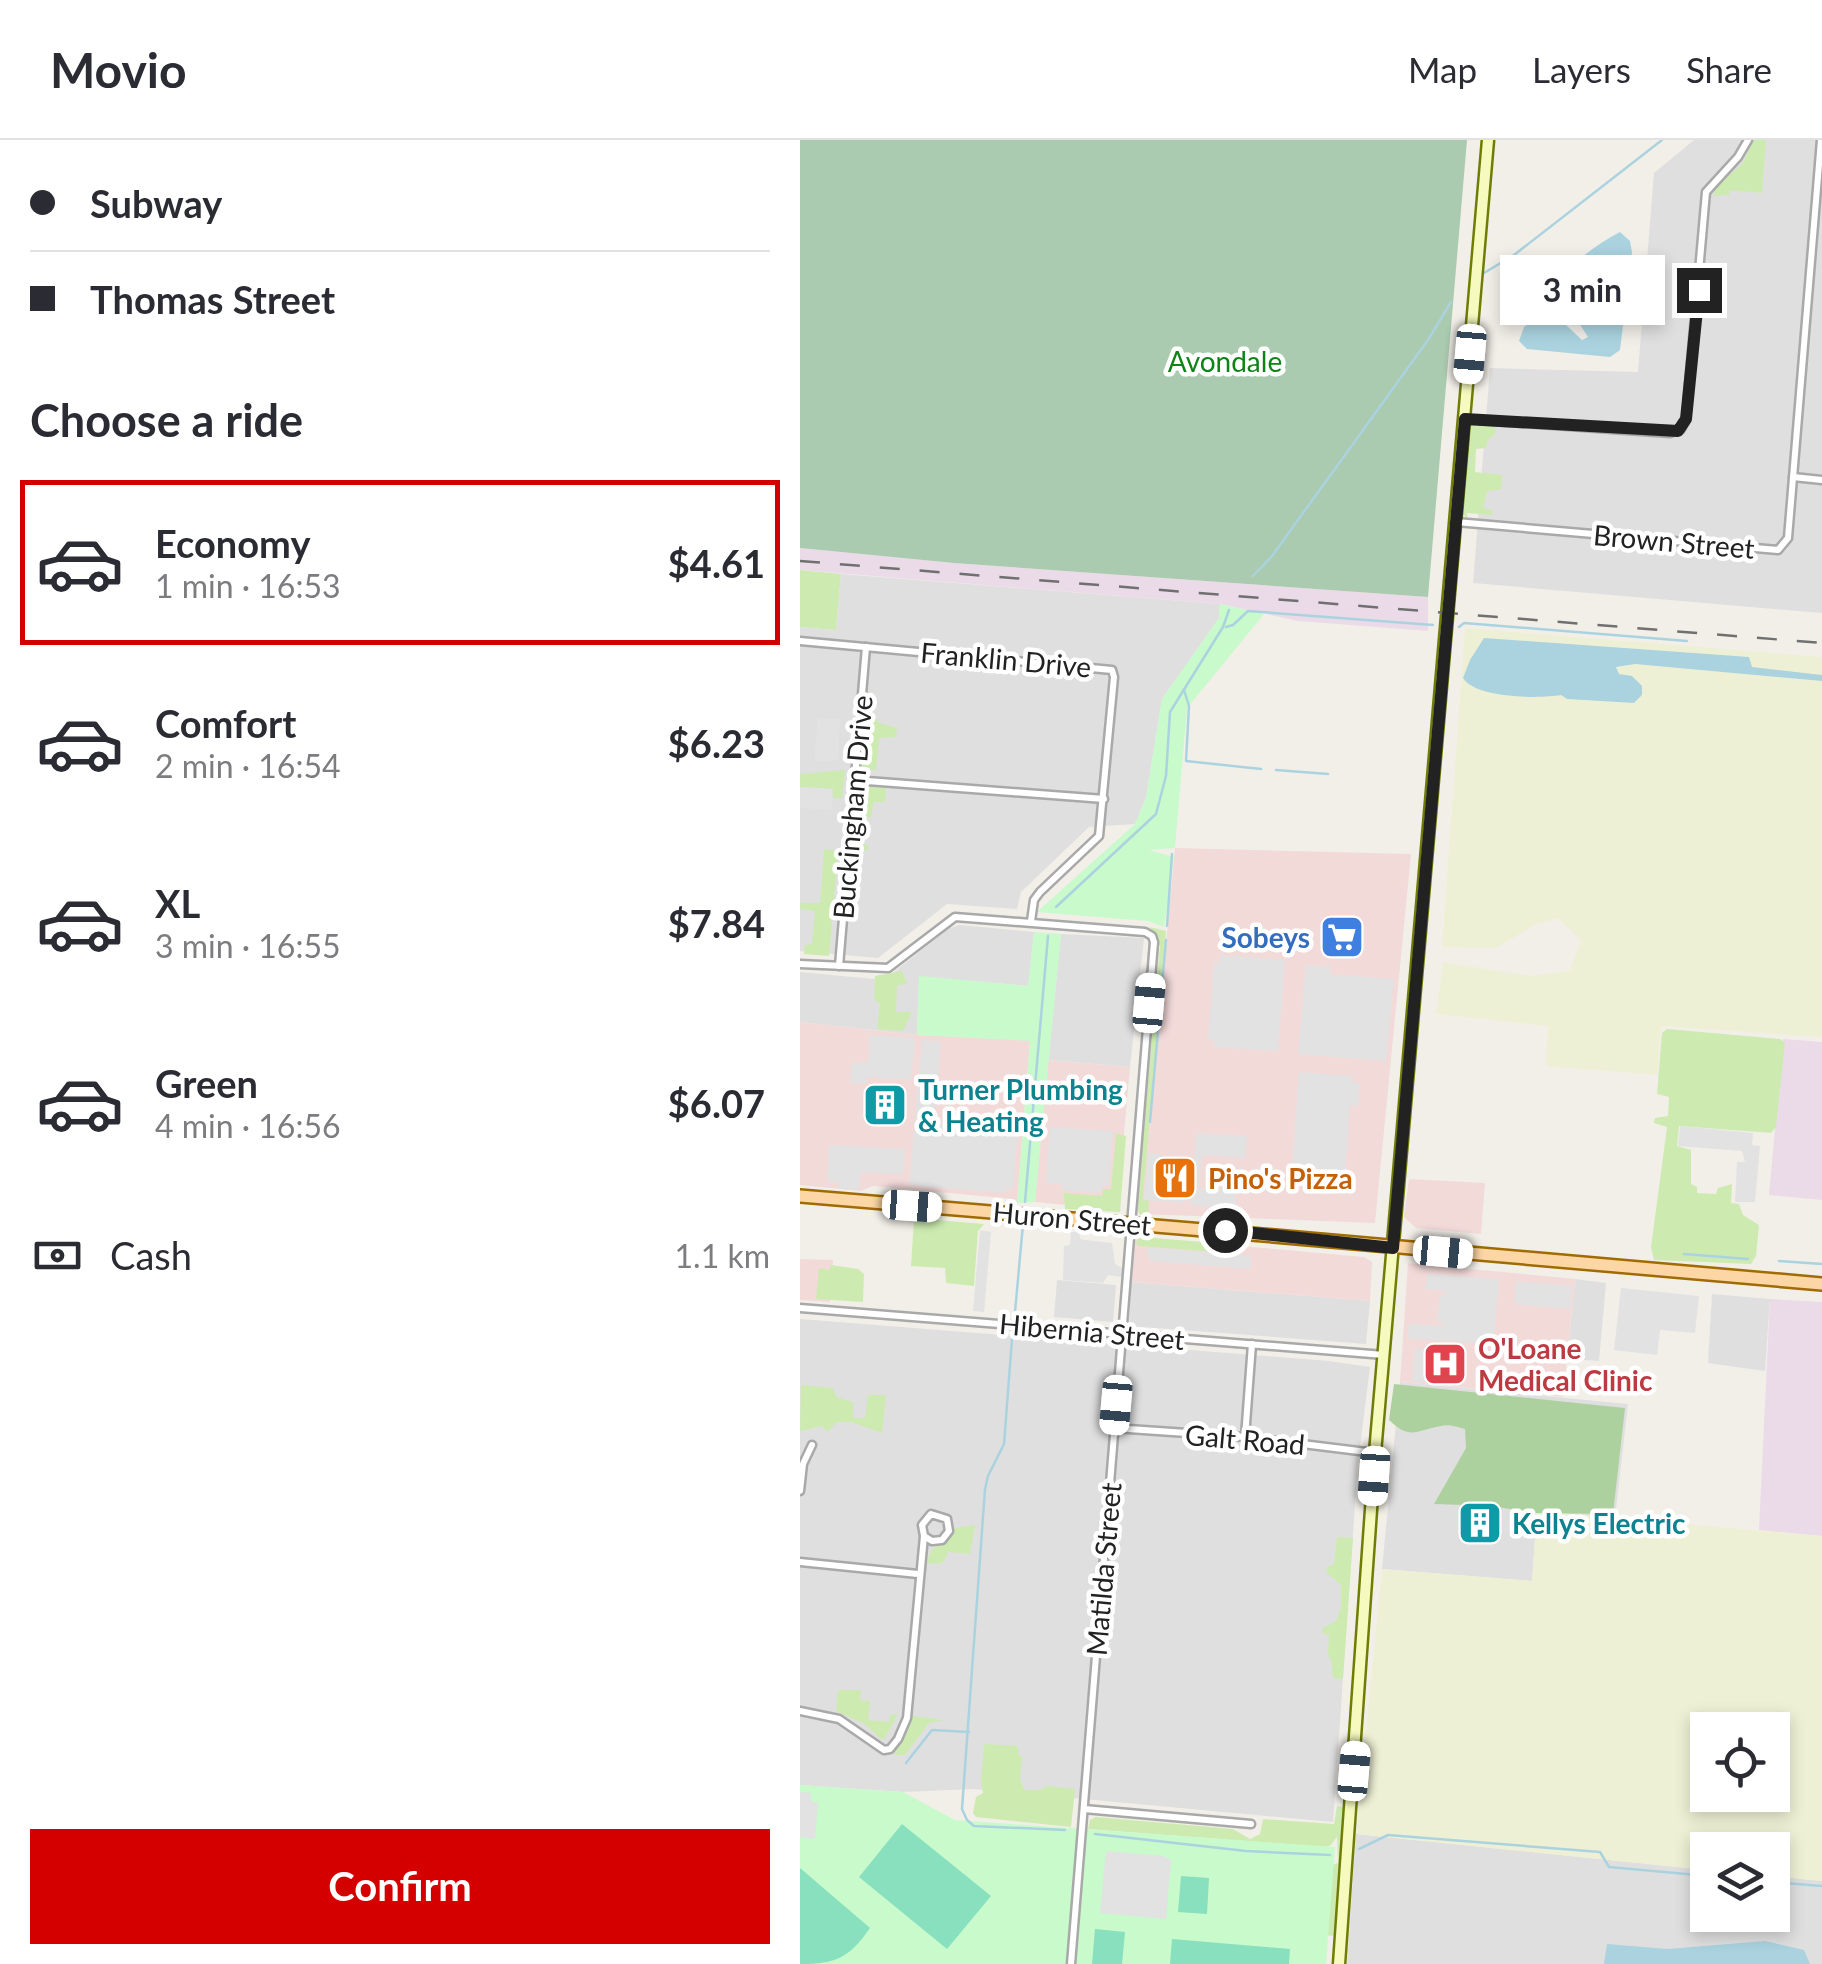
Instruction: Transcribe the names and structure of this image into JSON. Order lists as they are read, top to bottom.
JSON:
{
  "streets": {
    "main road": ["Huron Street"],
    "street": [
      "Brown Street",
      "Franklin Drive",
      "Buckingham Drive",
      "Hibernia Street",
      "Galt Road",
      "Matilda Street"
    ]
  },
  "crossings": [
    ["Franklin Drive", "Buckingham Drive"],
    ["Franklin Drive", "Matilda Street"],
    ["Huron Street", "Matilda Street"],
    ["Hibernia Street", "Matilda Street"],
    ["Galt Road", "Matilda Street"]
  ],
  "parks": ["Avondale"],
  "places": {
    "supermarket": ["Sobeys"],
    "building": ["Turner Plumbing & Heating", "Kellys Electric"],
    "restaurant": ["Pino's Pizza"],
    "hospital": ["O'Loane Medical Clinic"]
  },
  "page": {
    "header": "Movio",
    "nav": ["Map", "Layers", "Share"],
    "banner": ["Subway", "Thomas Street"],
    "bubble": "3 min",
    "heading": "Choose a ride",
    "list": [
      {
        "name": "Economy",
        "note": "1 min · 16:53",
        "value": "$4.61"
      },
      {
        "name": "Comfort",
        "note": "2 min · 16:54",
        "value": "$6.23"
      },
      {
        "name": "XL",
        "note": "3 min · 16:55",
        "value": "$7.84"
      },
      {
        "name": "Green",
        "note": "4 min · 16:56",
        "value": "$6.07"
      }
    ],
    "pay": ["Cash", "1.1 km"],
    "buttons": "Confirm"
  }
}
